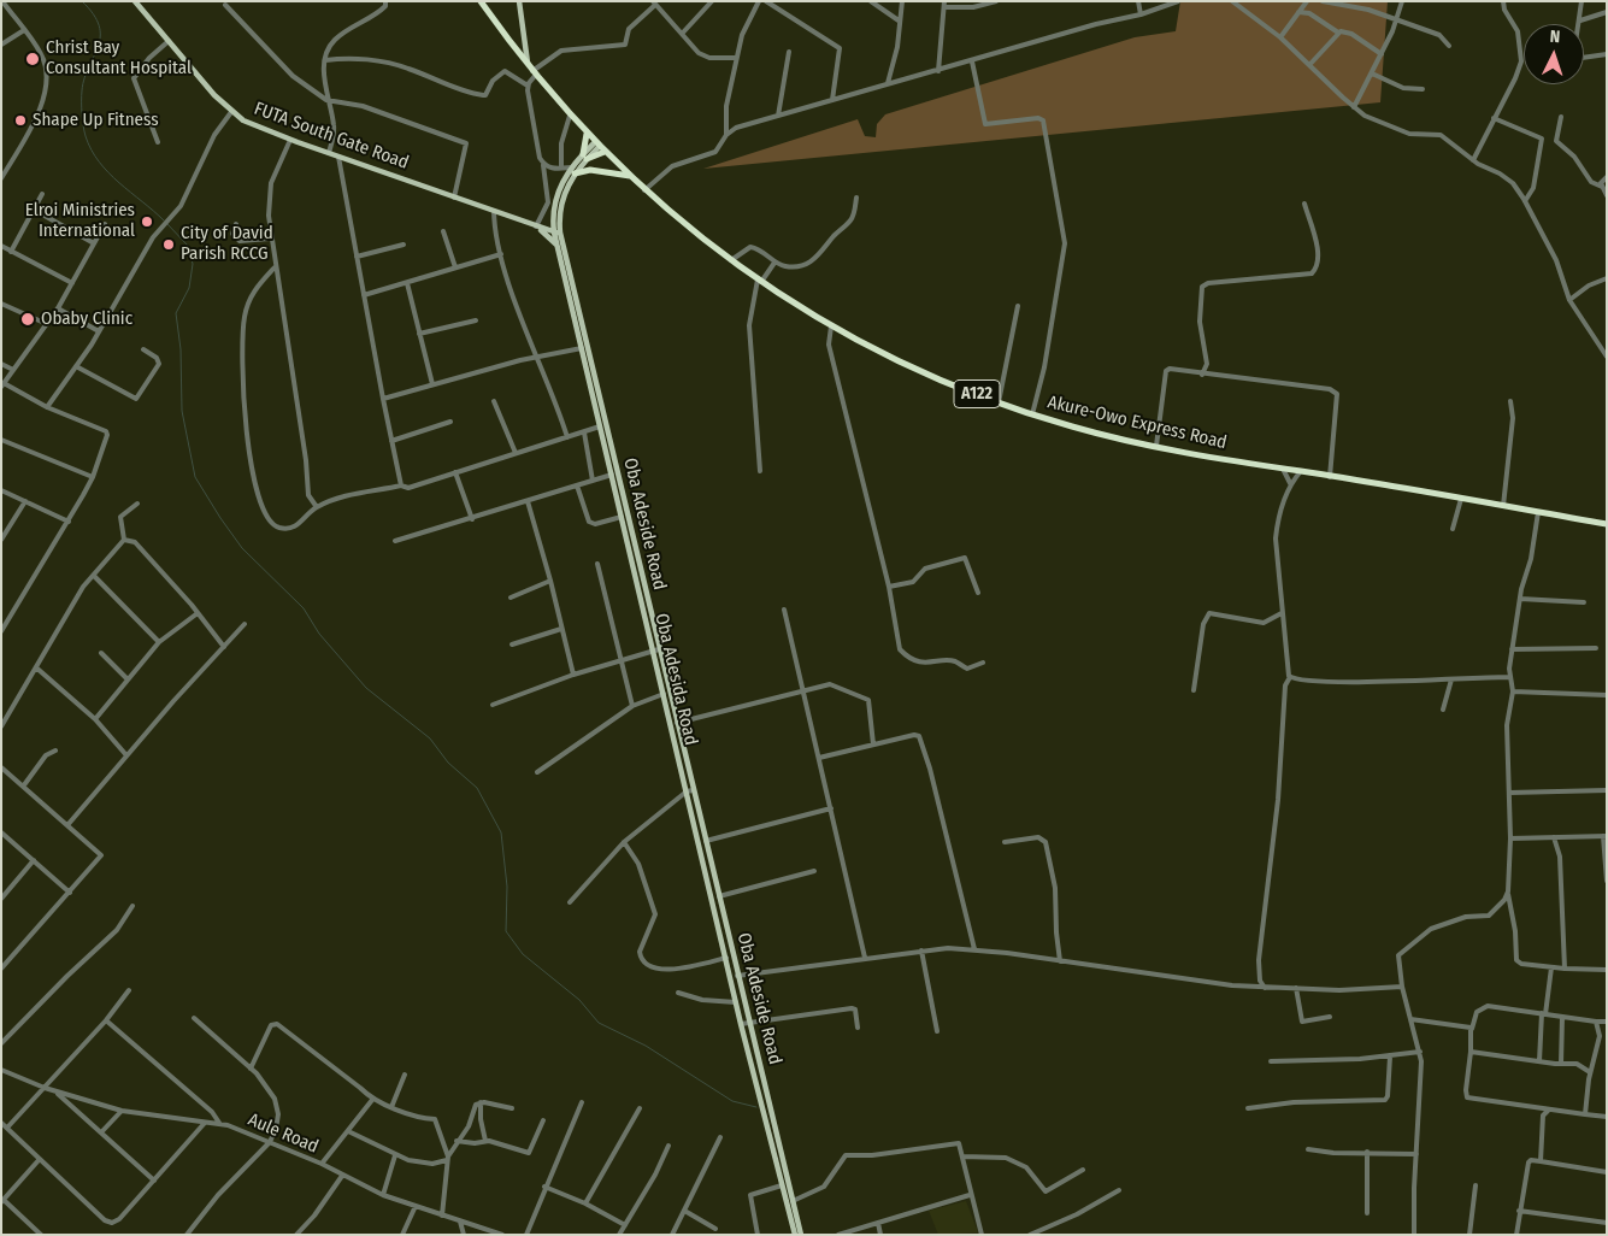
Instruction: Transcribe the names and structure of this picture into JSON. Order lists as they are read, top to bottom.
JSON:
{
  "streets": {
    "highway": ["A122", "Akure-Owo Express Road"],
    "main road": ["FUTA South Gate Road", "Oba Adeside Road", "Oba Adesida Road"],
    "street": ["Aule Road"]
  },
  "crossings": [
    ["FUTA South Gate Road", "Oba Adeside Road"],
    ["FUTA South Gate Road", "Oba Adesida Road"],
    ["Oba Adeside Road", "Oba Adesida Road"]
  ],
  "places": [
    "Christ Bay Consultant Hospital",
    "Shape Up Fitness",
    "Elroi Ministries International",
    "City of David Parish RCCG",
    "Obaby Clinic"
  ],
  "north": "top"
}
